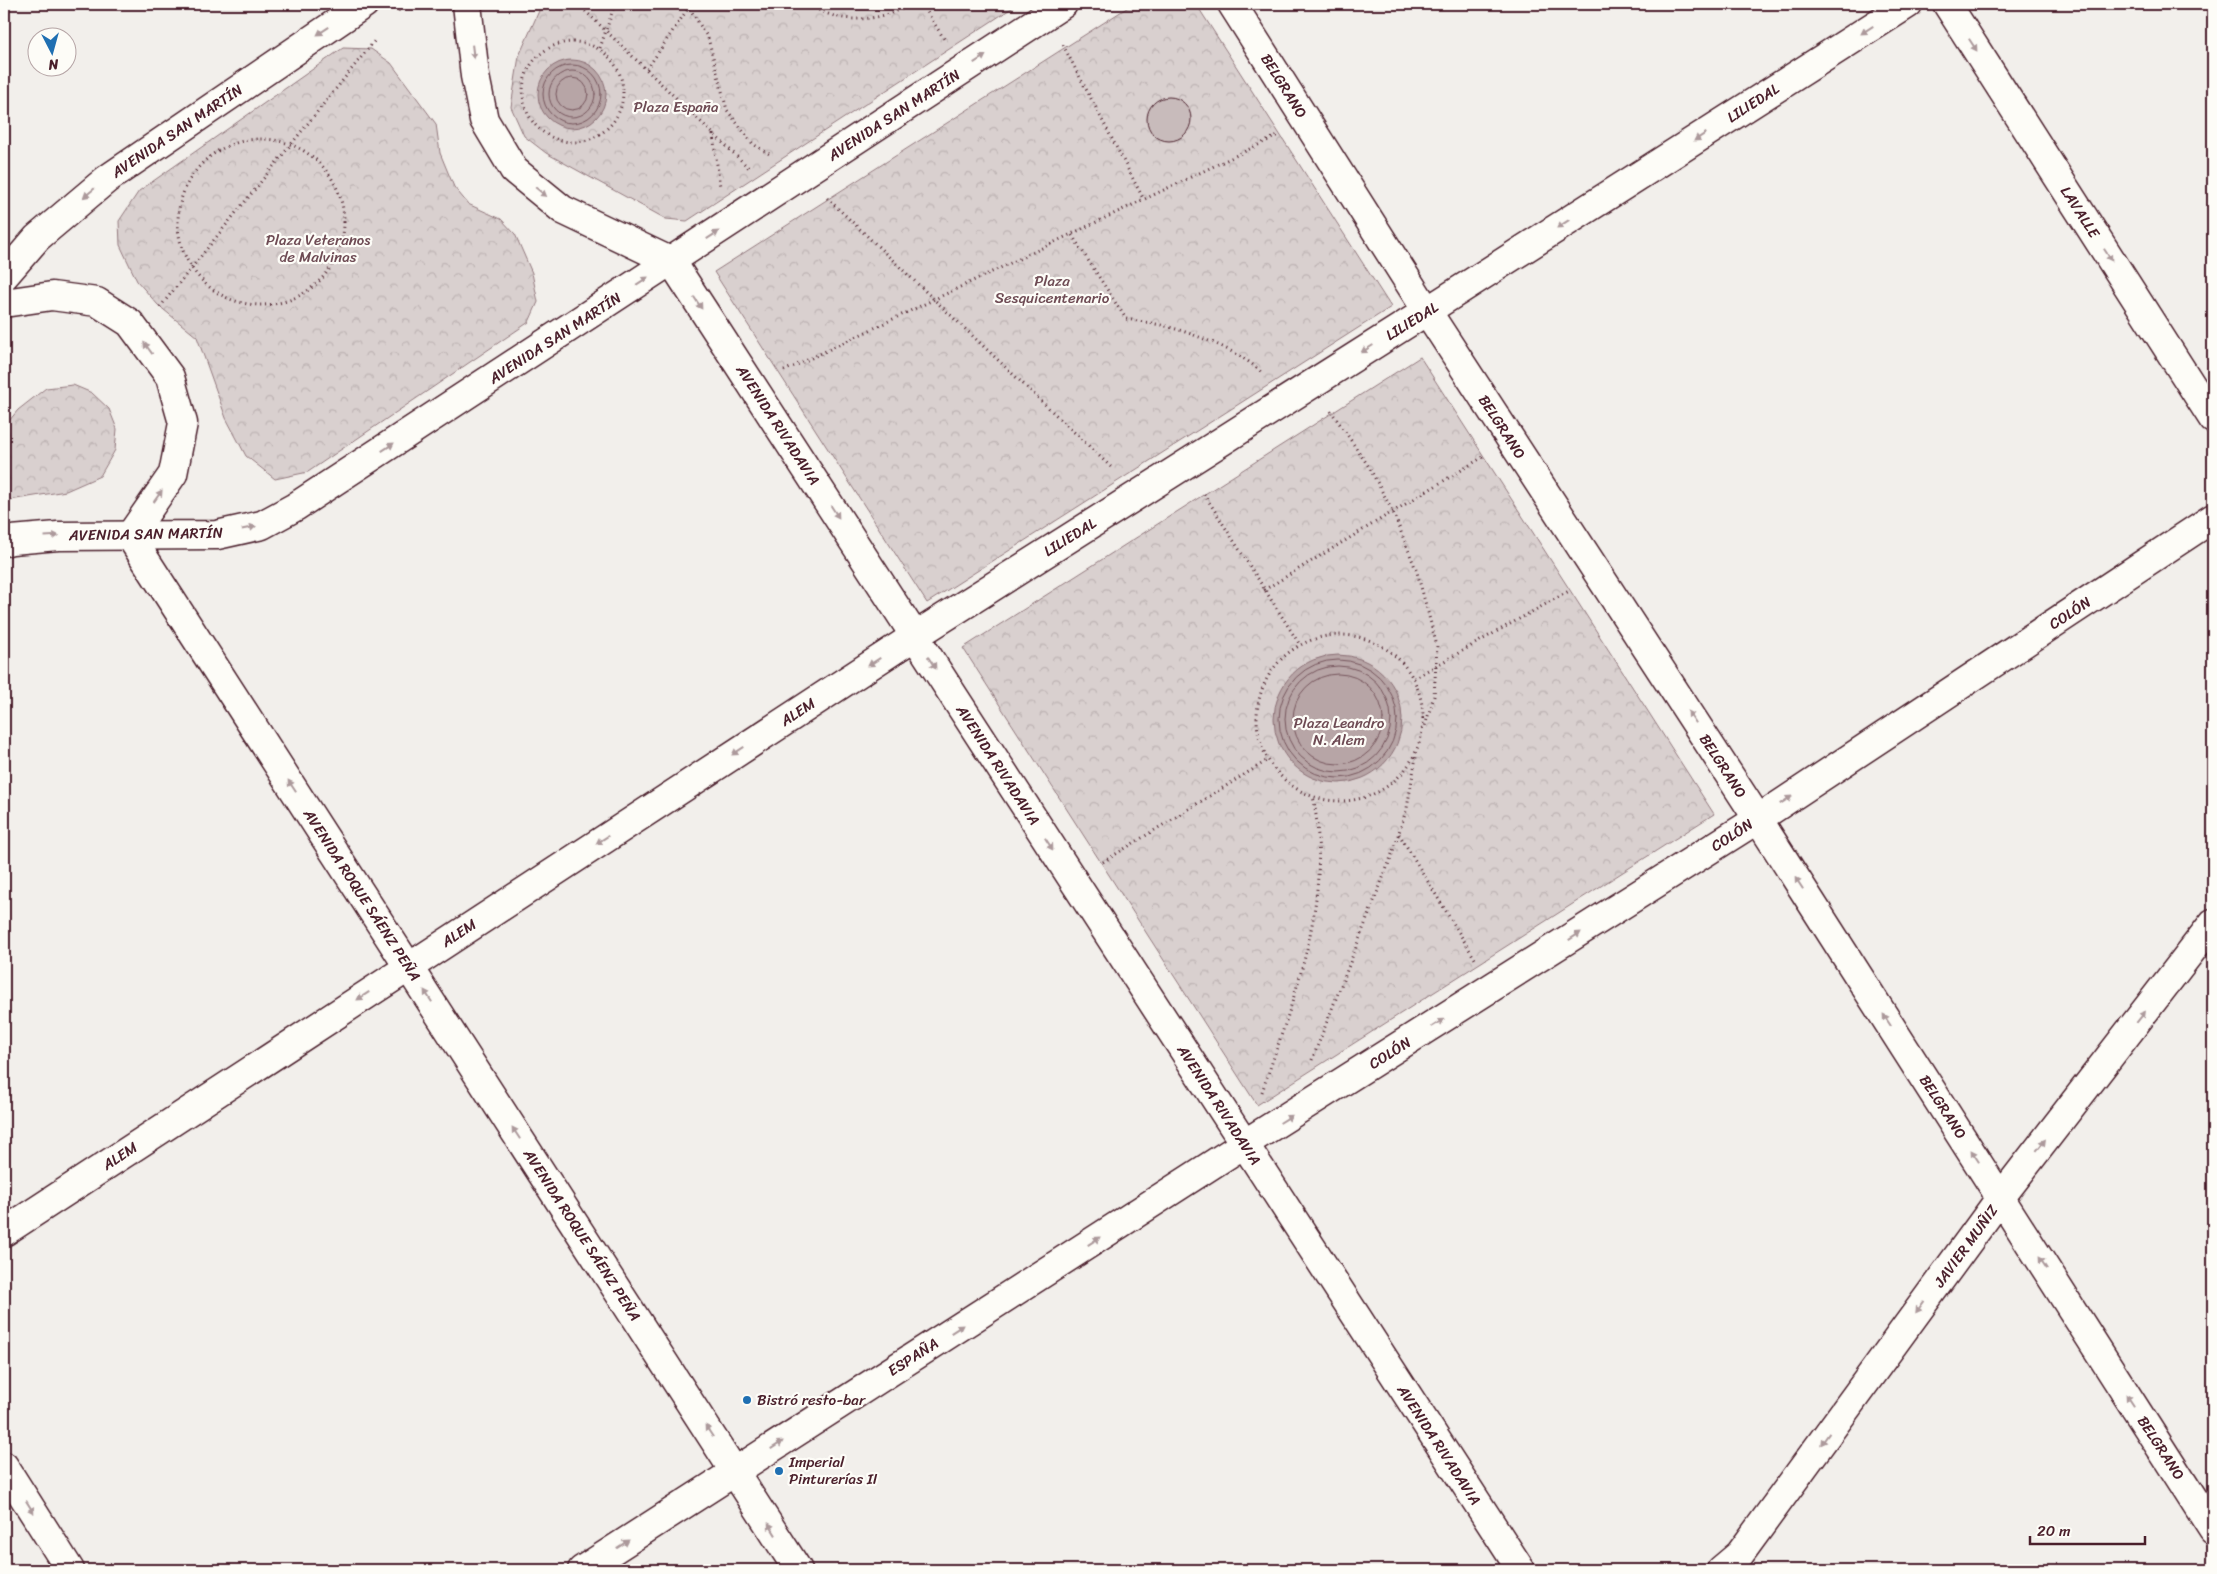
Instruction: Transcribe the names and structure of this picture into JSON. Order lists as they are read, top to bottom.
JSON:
{
  "streets": {
    "street": [
      "BELGRANO",
      "LILIEDAL",
      "AVENIDA SAN MARTÍN",
      "LAVALLE",
      "AVENIDA RIVADAVIA",
      "COLÓN",
      "ALEM",
      "AVENIDA ROQUE SÁENZ PEÑA",
      "JAVIER MUÑIZ",
      "ESPAÑA"
    ]
  },
  "crossings": [
    ["BELGRANO", "LILIEDAL"],
    ["BELGRANO", "COLÓN"],
    ["BELGRANO", "JAVIER MUÑIZ"],
    ["LILIEDAL", "AVENIDA RIVADAVIA"],
    ["LILIEDAL", "ALEM"],
    ["AVENIDA SAN MARTÍN", "AVENIDA RIVADAVIA"],
    ["AVENIDA SAN MARTÍN", "AVENIDA ROQUE SÁENZ PEÑA"],
    ["AVENIDA RIVADAVIA", "COLÓN"],
    ["AVENIDA RIVADAVIA", "ALEM"],
    ["AVENIDA RIVADAVIA", "ESPAÑA"],
    ["COLÓN", "ESPAÑA"],
    ["ALEM", "AVENIDA ROQUE SÁENZ PEÑA"],
    ["AVENIDA ROQUE SÁENZ PEÑA", "ESPAÑA"]
  ],
  "one_way": [
    "BELGRANO",
    "LILIEDAL",
    "LAVALLE",
    "AVENIDA RIVADAVIA",
    "COLÓN",
    "ALEM",
    "AVENIDA ROQUE SÁENZ PEÑA",
    "ESPAÑA"
  ],
  "parks": [
    "Plaza España",
    "Plaza Veteranos de Malvinas",
    "Plaza Sesquicentenario",
    "Plaza Leandro N. Alem"
  ],
  "places": ["Bistró resto-bar", "Imperial Pinturerías II"],
  "scale_bar": "20 m",
  "north": "bottom"
}
